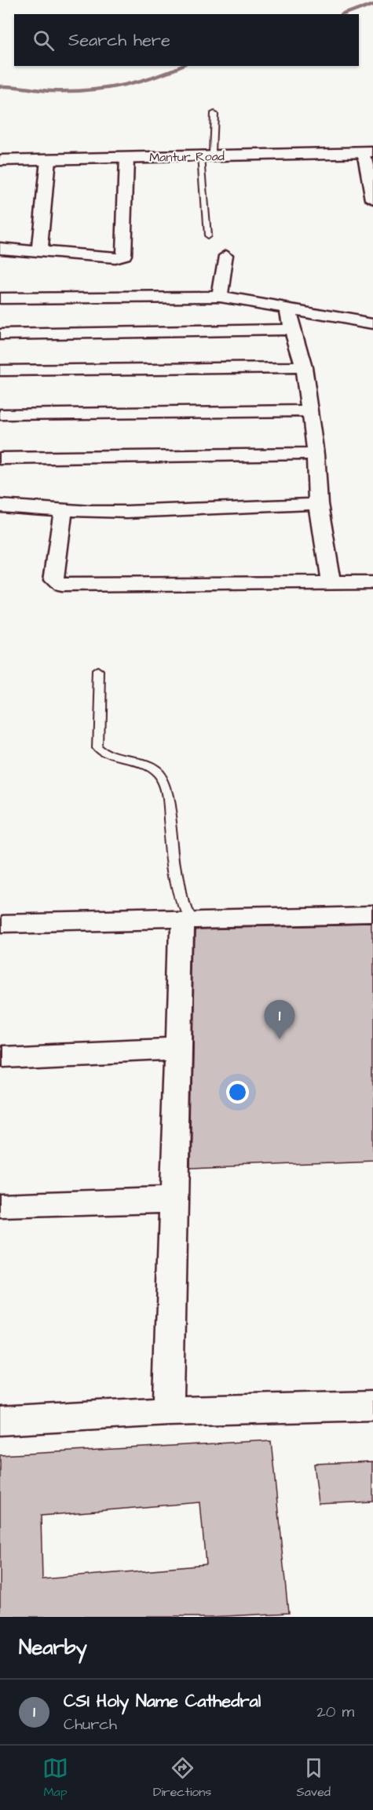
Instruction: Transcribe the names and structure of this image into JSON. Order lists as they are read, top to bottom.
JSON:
{
  "streets": {
    "main road": ["Mantur Road"]
  },
  "page": {
    "search": "Search here",
    "pins": "1",
    "heading": "Nearby",
    "list": [
      {
        "mark": "1",
        "name": "CSI Holy Name Cathedral",
        "note": "Church",
        "value": "20 m"
      }
    ],
    "nav": ["Map", "Directions", "Saved"]
  }
}
